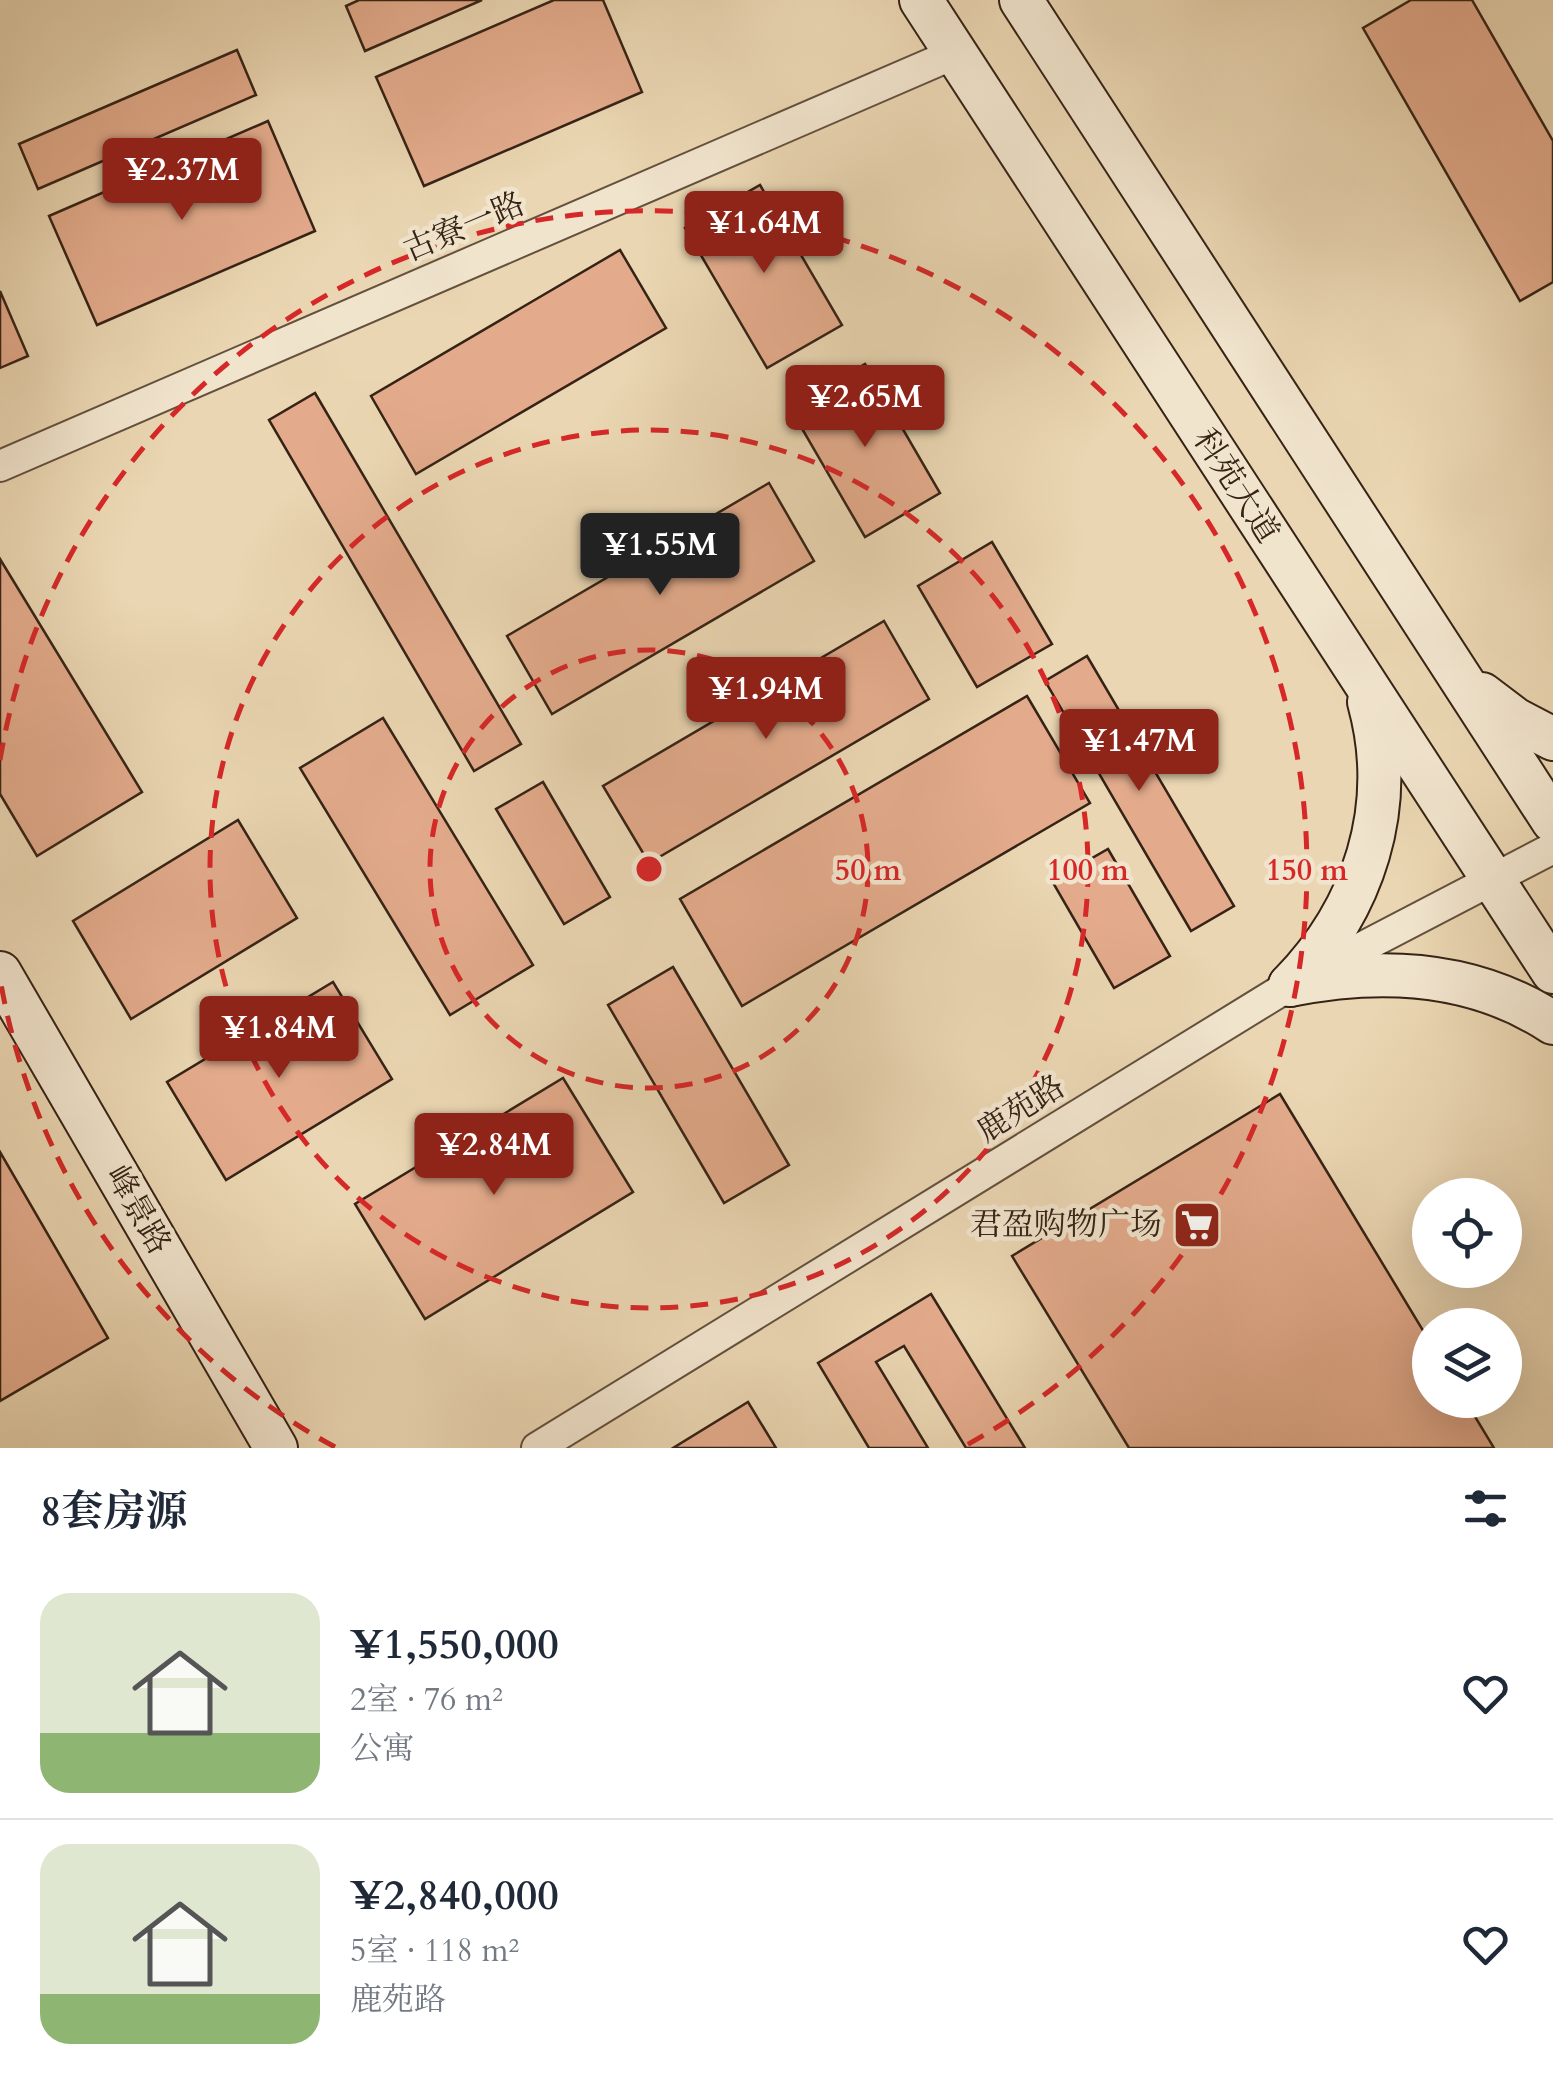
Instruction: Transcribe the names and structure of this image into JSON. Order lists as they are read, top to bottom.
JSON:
{
  "streets": {
    "street": [
      "古寮一路",
      "科苑大道",
      "鹿苑路",
      "峰景路"
    ]
  },
  "crossings": [
    ["古寮一路", "科苑大道"],
    ["科苑大道", "鹿苑路"]
  ],
  "places": {
    "supermarket": ["君盈购物广场"]
  },
  "page": {
    "price": [
      "¥2.37M",
      "¥1.64M",
      "¥2.65M",
      "¥1.55M",
      "¥1.94M",
      "¥1.47M",
      "¥1.84M",
      "¥2.84M"
    ],
    "heading": "8套房源",
    "list": [
      {
        "name": "¥1,550,000",
        "note": "2室 · 76 m² · 公寓"
      },
      {
        "name": "¥2,840,000",
        "note": "5室 · 118 m² · 鹿苑路"
      }
    ]
  },
  "rings": ["50 m", "100 m", "150 m"]
}
